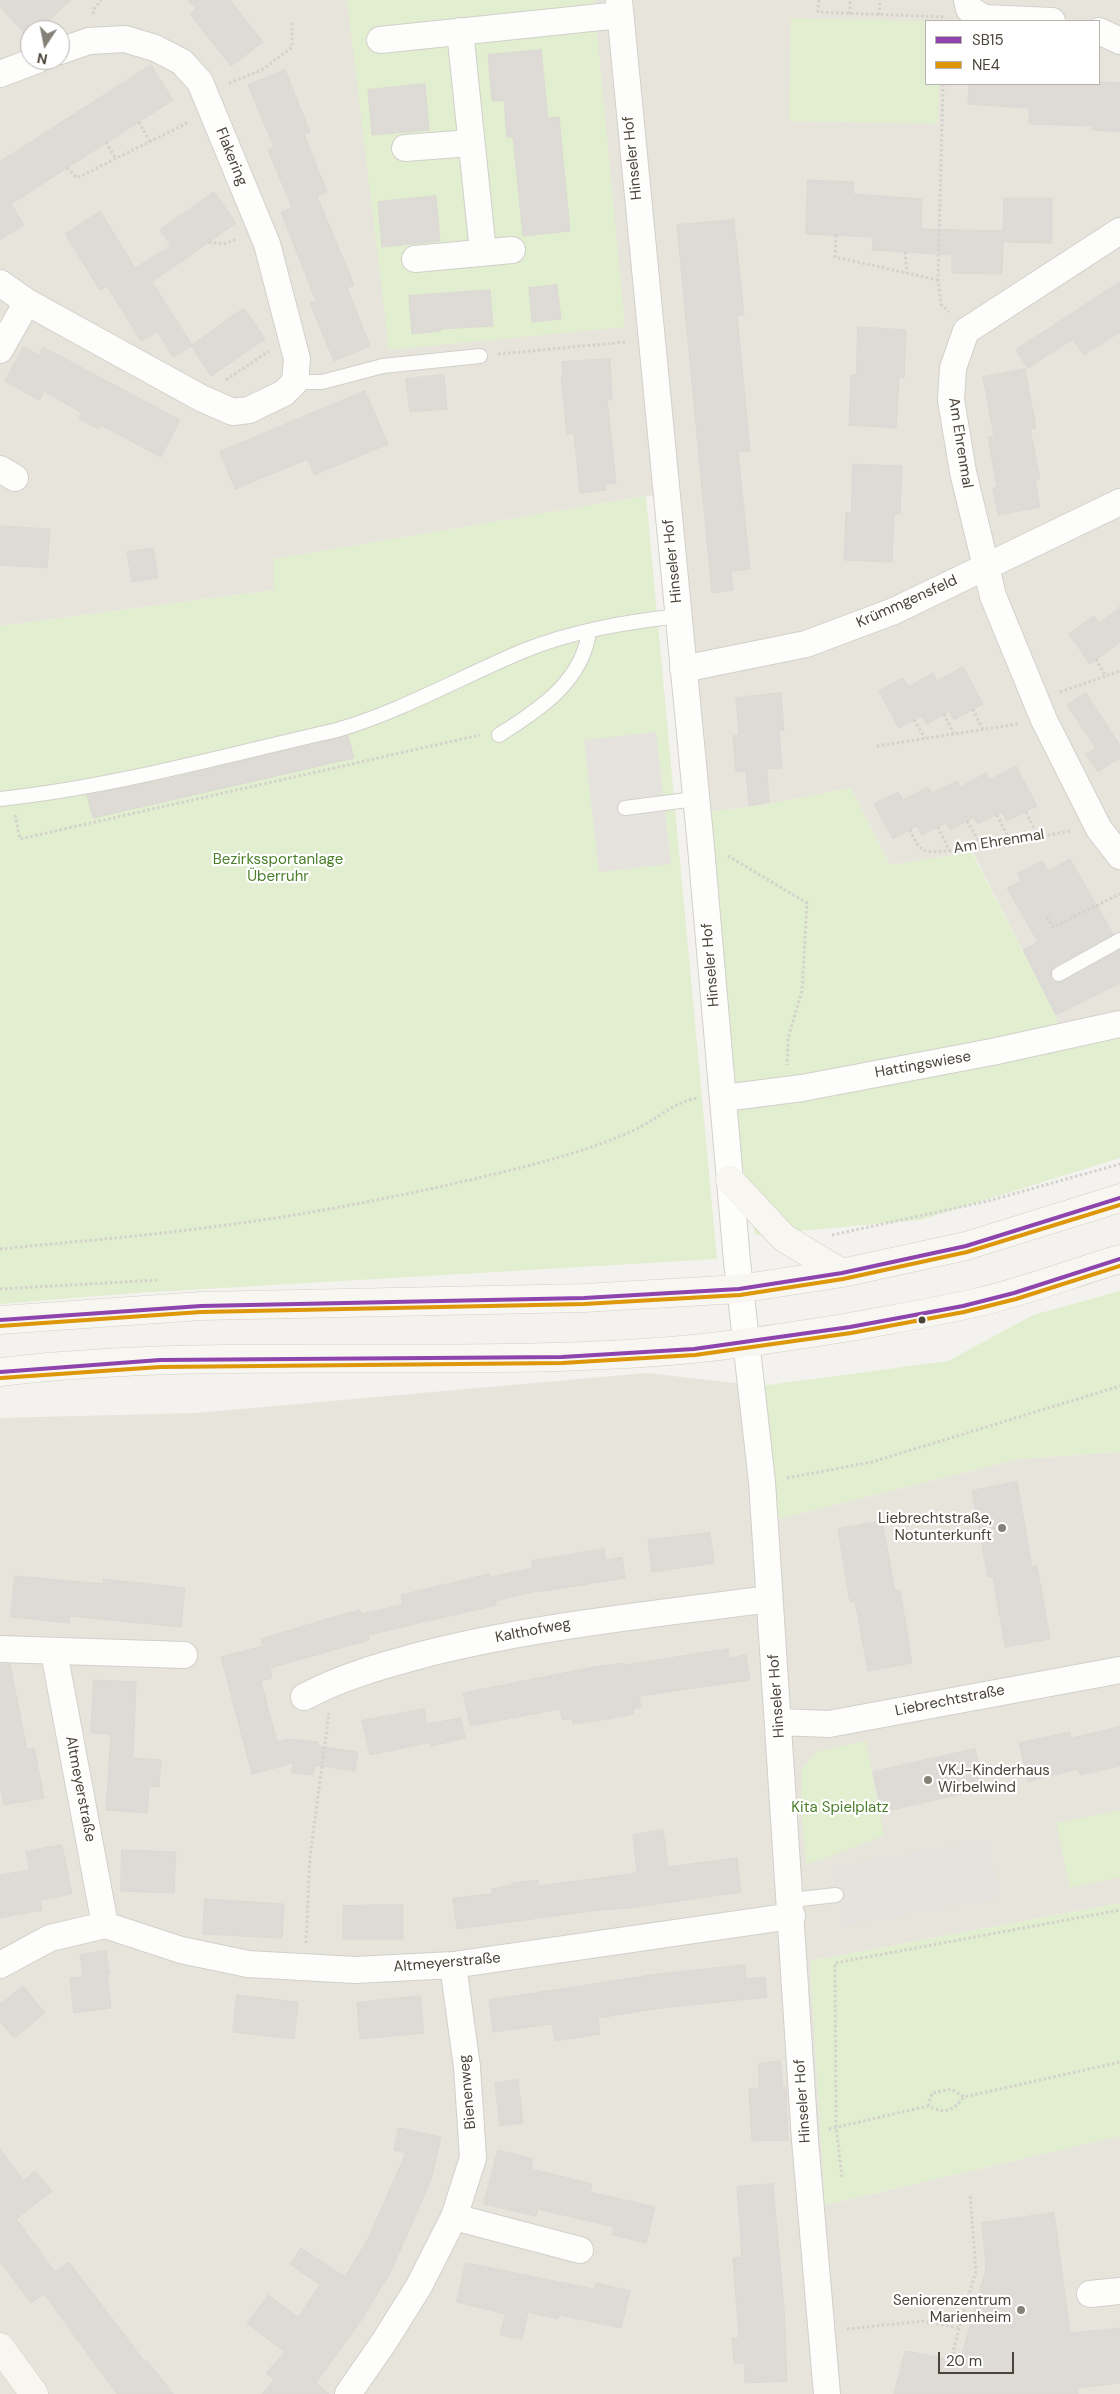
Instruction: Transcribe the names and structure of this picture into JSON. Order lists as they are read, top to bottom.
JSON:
{
  "streets": {
    "street": [
      "Flakering",
      "Hinseler Hof",
      "Am Ehrenmal",
      "Krümmgensfeld",
      "Hattingswiese",
      "Kalthofweg",
      "Liebrechtstraße",
      "Altmeyerstraße",
      "Bienenweg"
    ]
  },
  "crossings": [
    ["Hinseler Hof", "Krümmgensfeld"],
    ["Hinseler Hof", "Hattingswiese"],
    ["Hinseler Hof", "Kalthofweg"],
    ["Hinseler Hof", "Liebrechtstraße"],
    ["Hinseler Hof", "Altmeyerstraße"],
    ["Am Ehrenmal", "Krümmgensfeld"],
    ["Altmeyerstraße", "Bienenweg"]
  ],
  "parks": ["Bezirkssportanlage Überruhr", "Kita Spielplatz"],
  "places": ["Liebrechtstraße, Notunterkunft", "VKJ-Kinderhaus Wirbelwind", "Seniorenzentrum Marienheim"],
  "lines": ["transit line SB15", "transit line NE4"],
  "legend": ["SB15", "NE4"],
  "scale_bar": "20 m",
  "north": "bottom"
}
